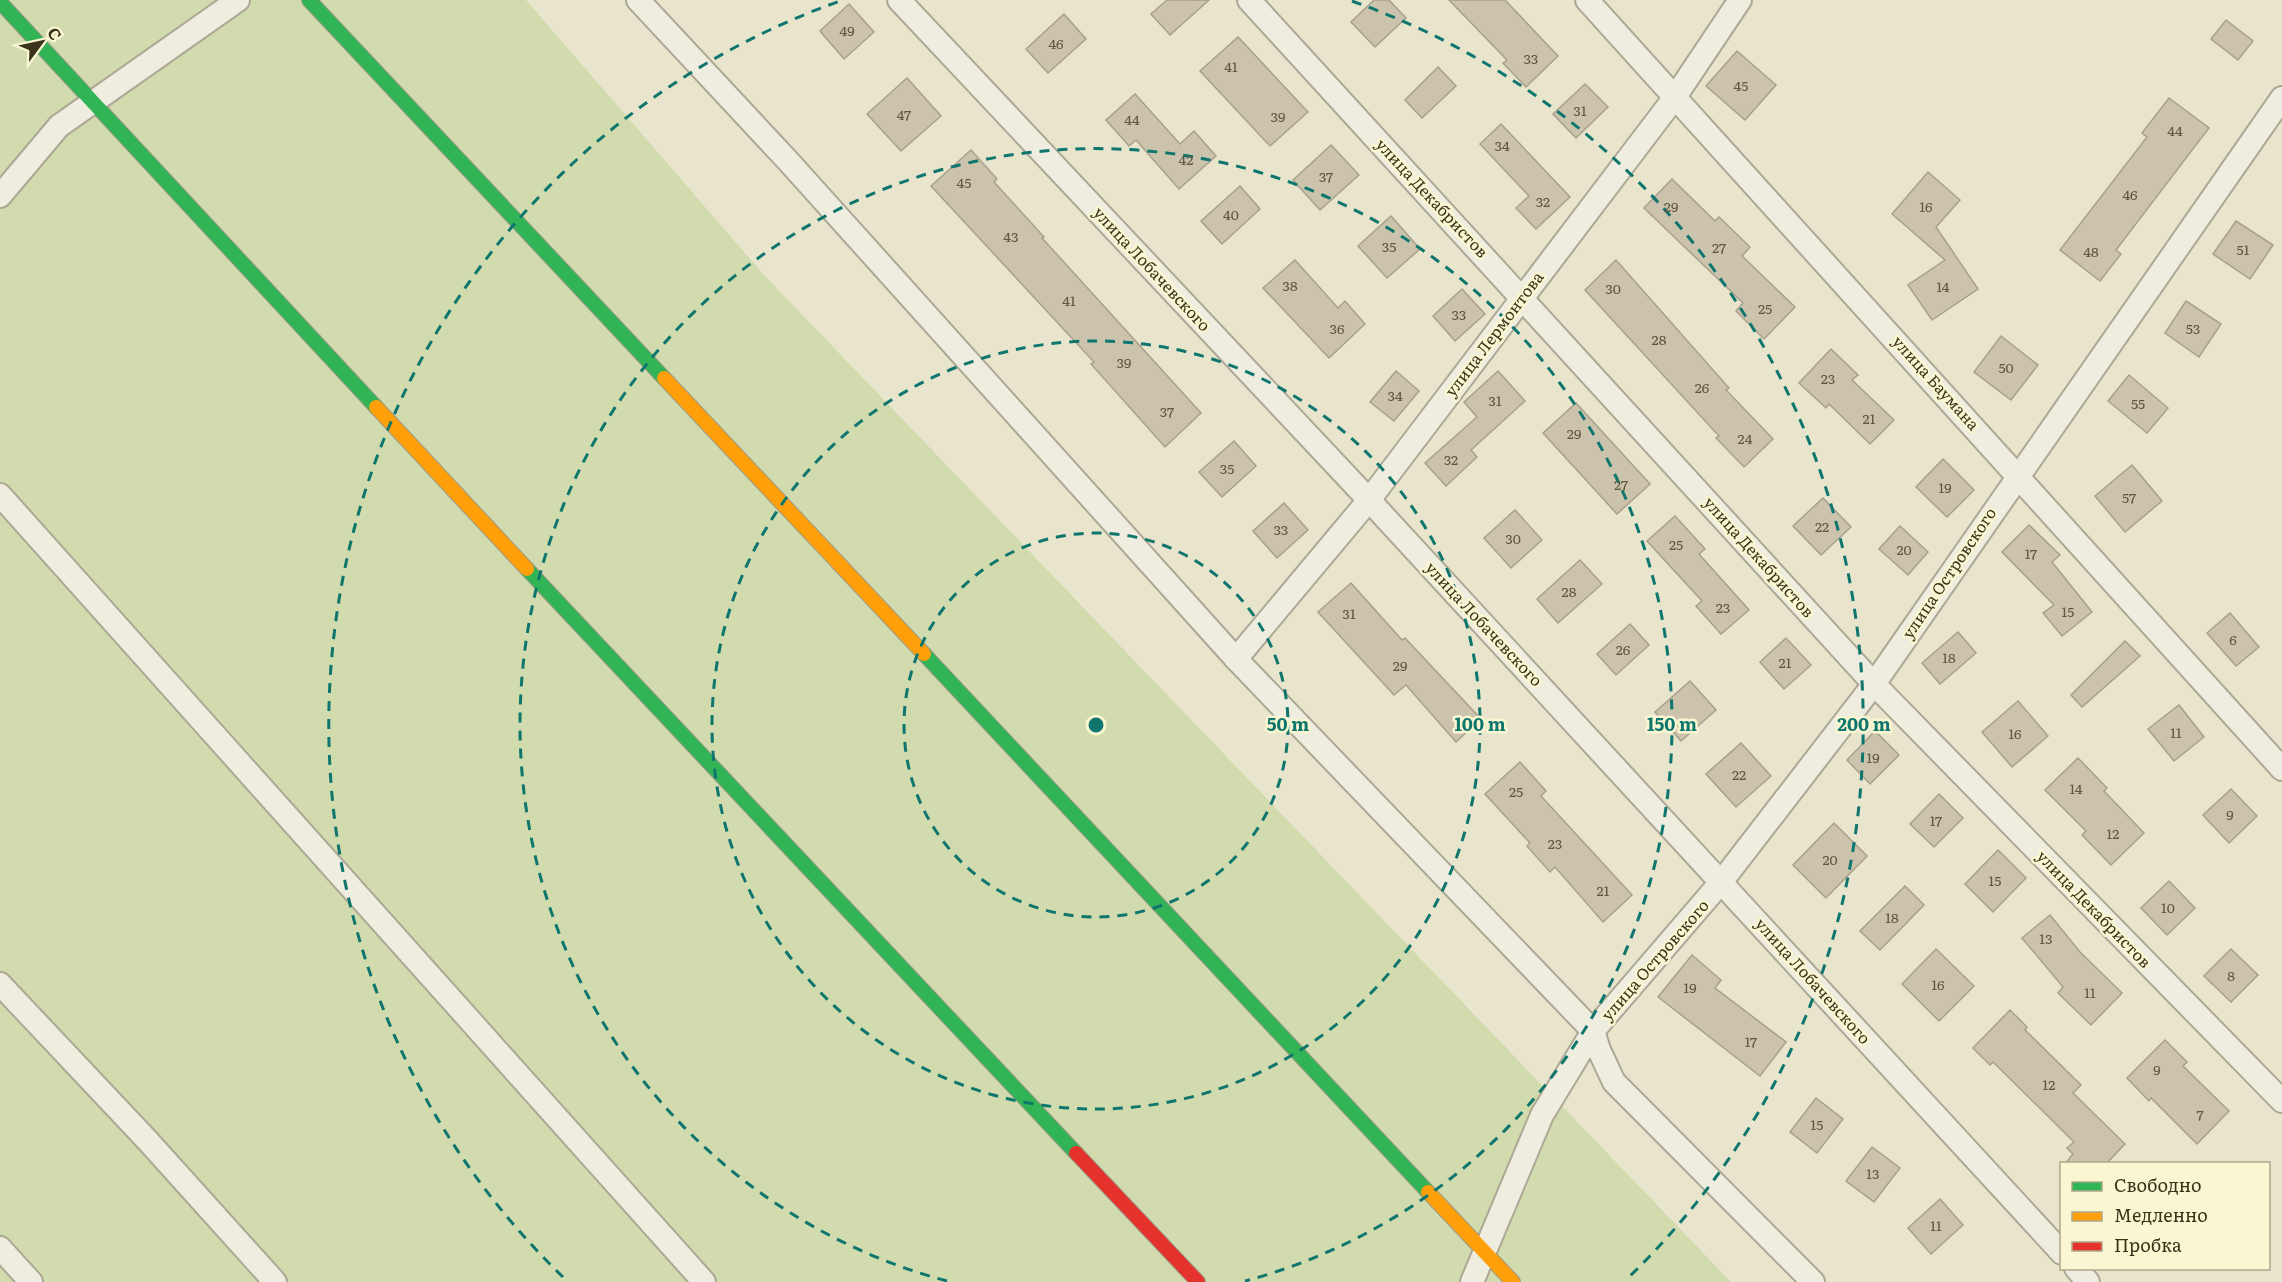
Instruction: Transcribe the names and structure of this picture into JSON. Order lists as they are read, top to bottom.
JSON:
{
  "streets": {
    "street": [
      "улица Декабристов",
      "улица Лобачевского",
      "улица Лермонтова",
      "улица Баумана",
      "улица Островского"
    ]
  },
  "crossings": [
    ["улица Декабристов", "улица Лермонтова"],
    ["улица Декабристов", "улица Островского"],
    ["улица Лобачевского", "улица Лермонтова"],
    ["улица Лобачевского", "улица Островского"],
    ["улица Лермонтова", "улица Баумана"],
    ["улица Баумана", "улица Островского"]
  ],
  "house_numbers": [
    "49",
    "46",
    "33",
    "41",
    "45",
    "31",
    "47",
    "39",
    "44",
    "44",
    "34",
    "42",
    "37",
    "45",
    "46",
    "32",
    "29",
    "16",
    "40",
    "43",
    "35",
    "27",
    "51",
    "48",
    "38",
    "14",
    "30",
    "41",
    "25",
    "33",
    "36",
    "53",
    "28",
    "39",
    "50",
    "23",
    "26",
    "34",
    "31",
    "55",
    "37",
    "21",
    "29",
    "24",
    "32",
    "35",
    "27",
    "19",
    "57",
    "22",
    "33",
    "30",
    "25",
    "20",
    "17",
    "28",
    "23",
    "15",
    "31",
    "6",
    "26",
    "18",
    "21",
    "29",
    "11",
    "16",
    "19",
    "22",
    "14",
    "25",
    "9",
    "17",
    "12",
    "23",
    "20",
    "15",
    "21",
    "10",
    "18",
    "13",
    "8",
    "16",
    "19",
    "11",
    "17",
    "9",
    "12",
    "7",
    "15",
    "13",
    "11"
  ],
  "legend": ["Свободно", "Медленно", "Пробка"],
  "north": "top right",
  "rings": [
    "50 m",
    "100 m",
    "150 m",
    "200 m"
  ]
}
